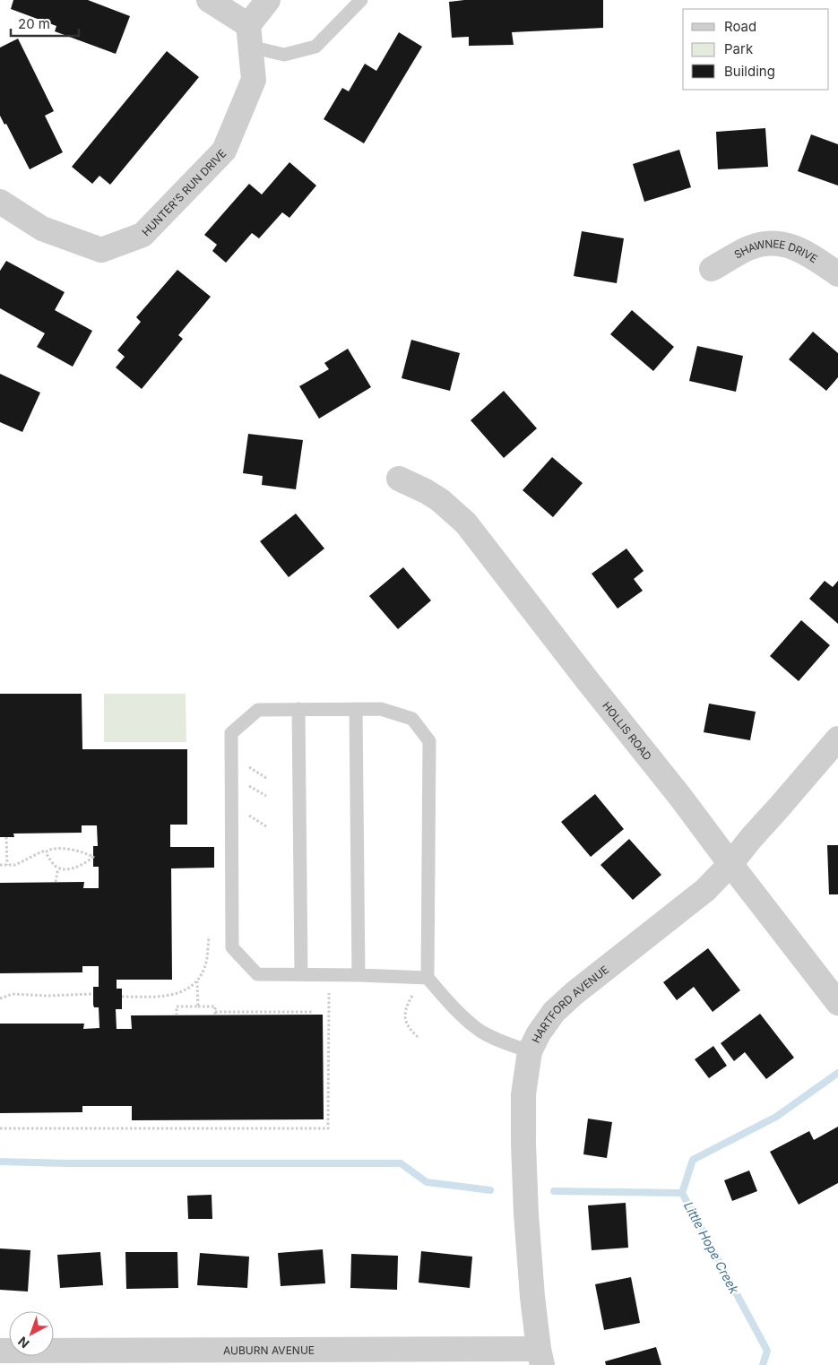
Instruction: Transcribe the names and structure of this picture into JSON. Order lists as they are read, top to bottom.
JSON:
{
  "streets": {
    "street": [
      "HUNTER'S RUN DRIVE",
      "SHAWNEE DRIVE",
      "HOLLIS ROAD",
      "HARTFORD AVENUE",
      "AUBURN AVENUE"
    ]
  },
  "crossings": [
    ["HOLLIS ROAD", "HARTFORD AVENUE"],
    ["HARTFORD AVENUE", "AUBURN AVENUE"]
  ],
  "water": ["Little Hope Creek"],
  "legend": ["Road", "Park", "Building"],
  "scale_bar": "20 m",
  "north": "bottom left"
}
